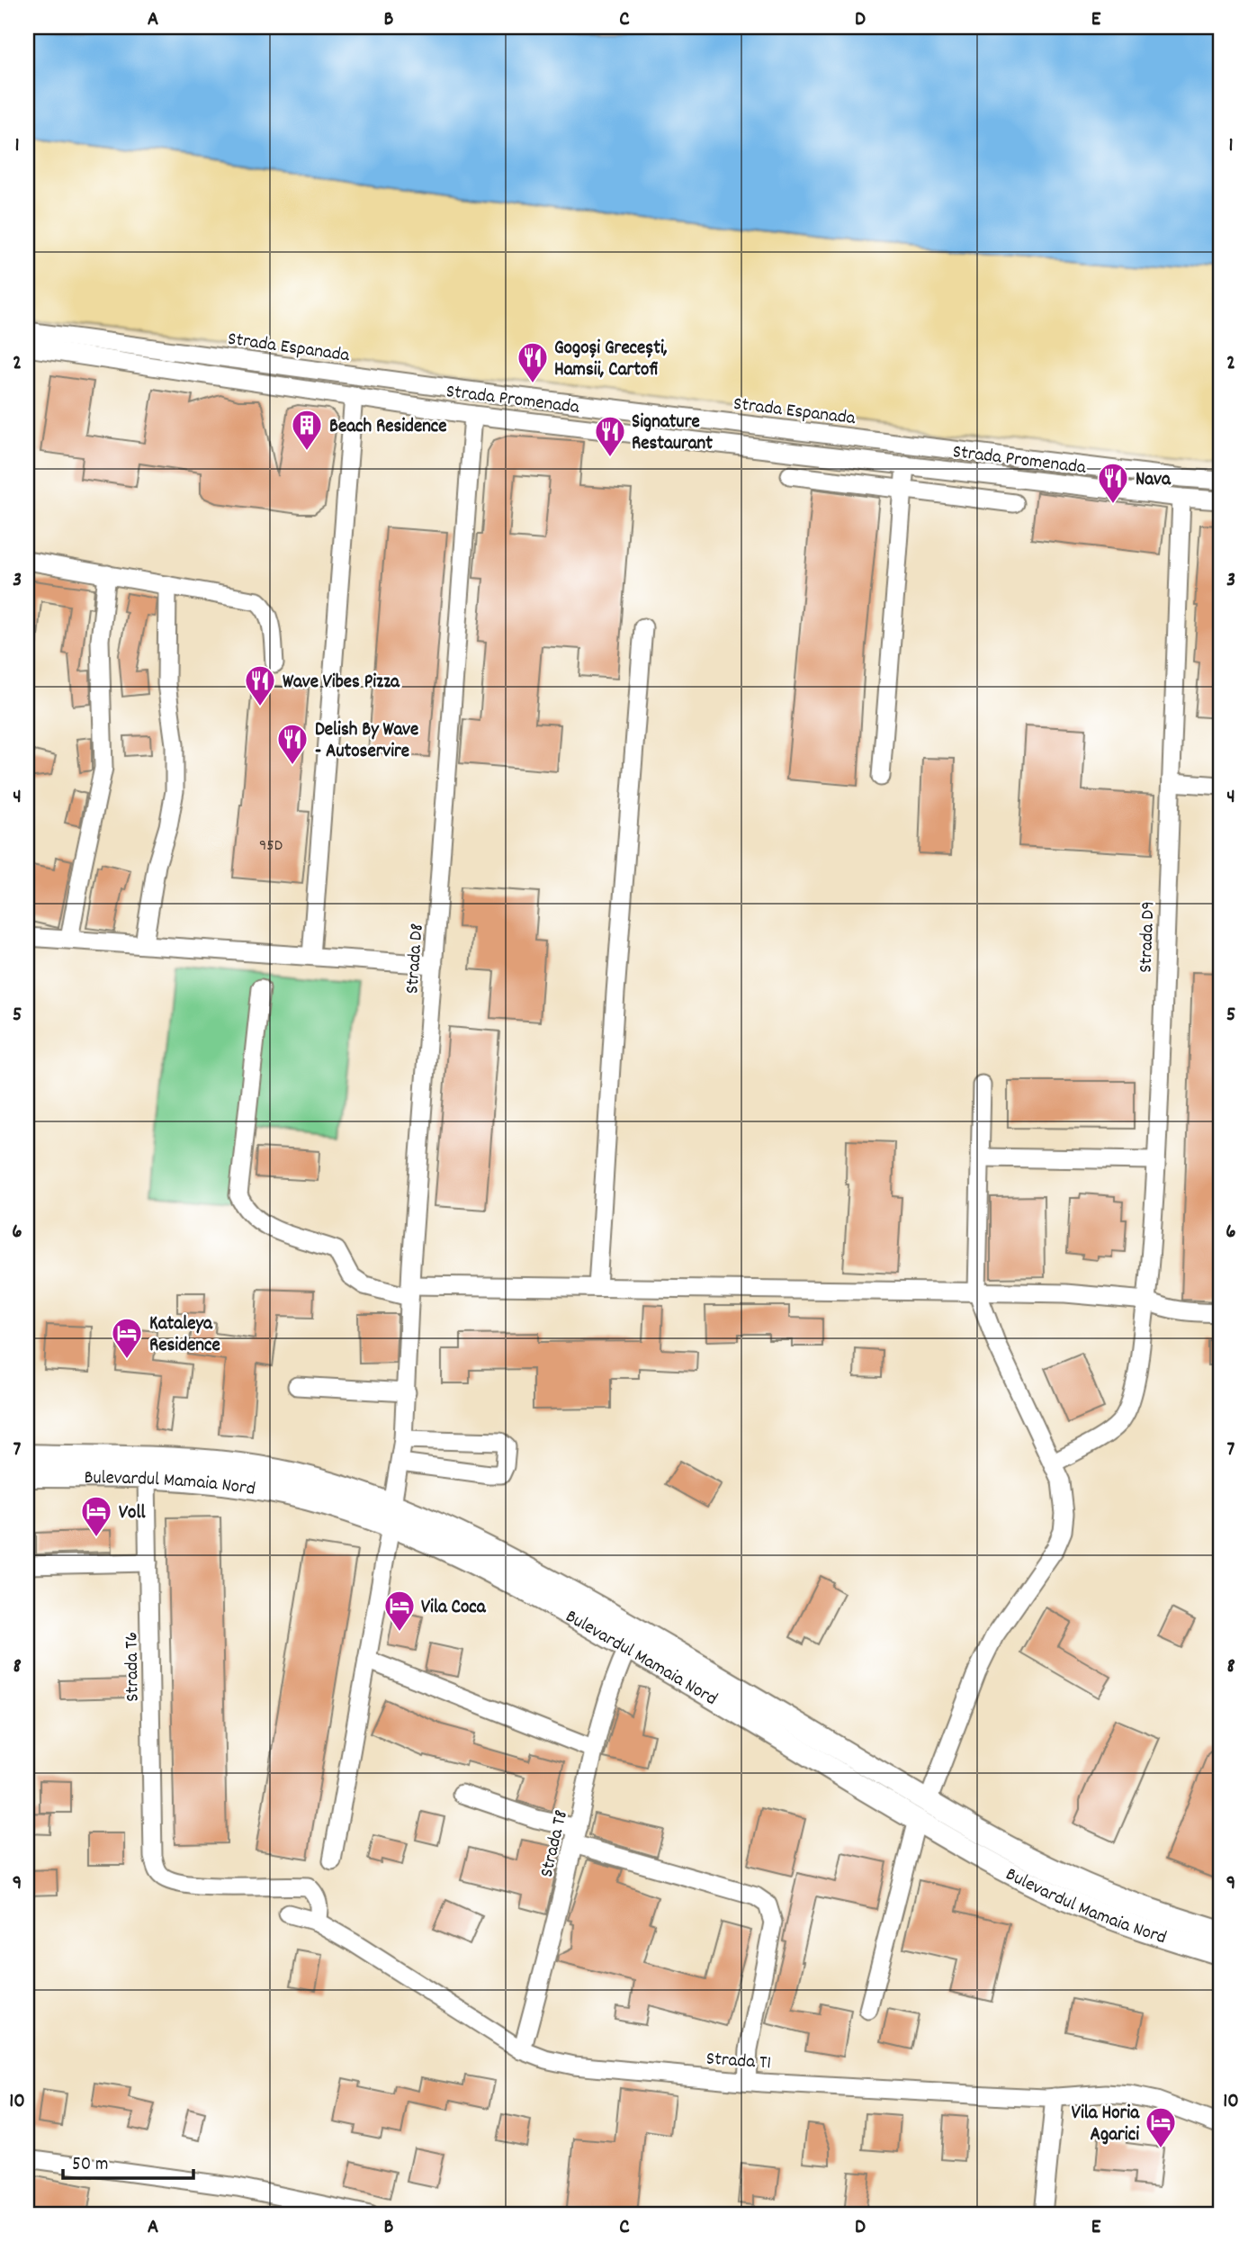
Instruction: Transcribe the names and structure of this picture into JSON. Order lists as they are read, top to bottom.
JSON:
{
  "streets": {
    "main road": ["Bulevardul Mamaia Nord"],
    "street": [
      "Strada Espanada",
      "Strada Promenada",
      "Strada D9",
      "Strada D8",
      "Strada T6",
      "Strada T8",
      "Strada T1"
    ]
  },
  "crossings": [
    ["Strada Promenada", "Strada D9"],
    ["Strada Promenada", "Strada D8"],
    ["Strada D8", "Bulevardul Mamaia Nord"],
    ["Bulevardul Mamaia Nord", "Strada T6"],
    ["Bulevardul Mamaia Nord", "Strada T8"],
    ["Strada T6", "Strada T1"],
    ["Strada T8", "Strada T1"]
  ],
  "places": {
    "restaurant": [
      "Gogoși Grecești, Hamsii, Cartofi",
      "Signature Restaurant",
      "Nava",
      "Wave Vibes Pizza",
      "Delish By Wave - Autoservire"
    ],
    "building": ["Beach Residence"],
    "hotel": [
      "Kataleya Residence",
      "Voll",
      "Vila Coca",
      "Vila Horia Agarici"
    ]
  },
  "house_numbers": ["95D"],
  "scale_bar": "50 m",
  "grid": {
    "columns": [
      "A",
      "B",
      "C",
      "D",
      "E"
    ],
    "rows": [
      "1",
      "2",
      "3",
      "4",
      "5",
      "6",
      "7",
      "8",
      "9",
      "10"
    ]
  }
}
